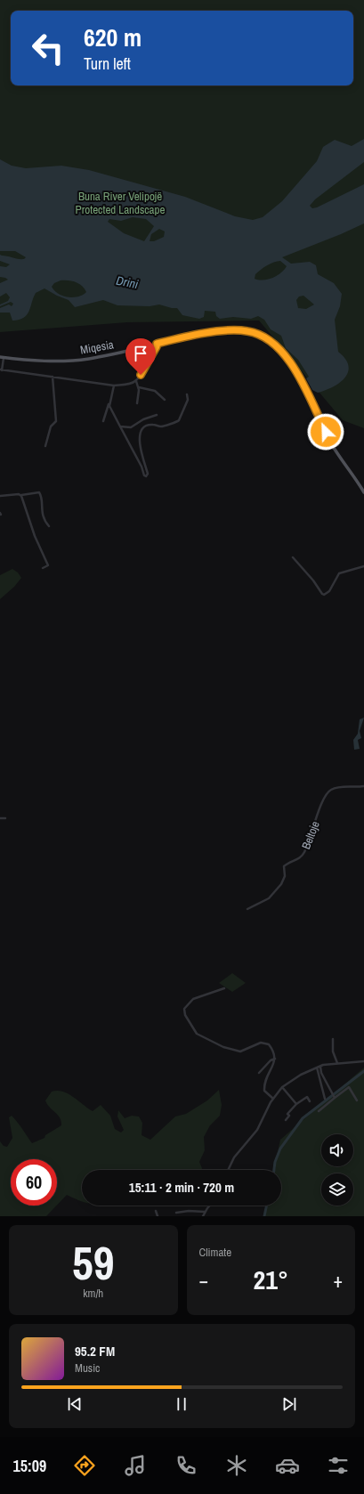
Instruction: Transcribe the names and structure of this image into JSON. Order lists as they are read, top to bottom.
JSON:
{
  "streets": {
    "main road": ["Miqesia"],
    "street": ["Beltoje"]
  },
  "water": ["Drini"],
  "parks": ["Buna River Velipojë Protected Landscape"],
  "page": {
    "turn": ["620 m", "Turn left"],
    "limit": "60",
    "trip": "15:11 · 2 min · 720 m",
    "tile": [
      ["59", "km/h"],
      "Climate"
    ],
    "heat": ["−", "21°", "+"],
    "song": ["95.2 FM", "Music"],
    "tabs": "15:09"
  }
}
